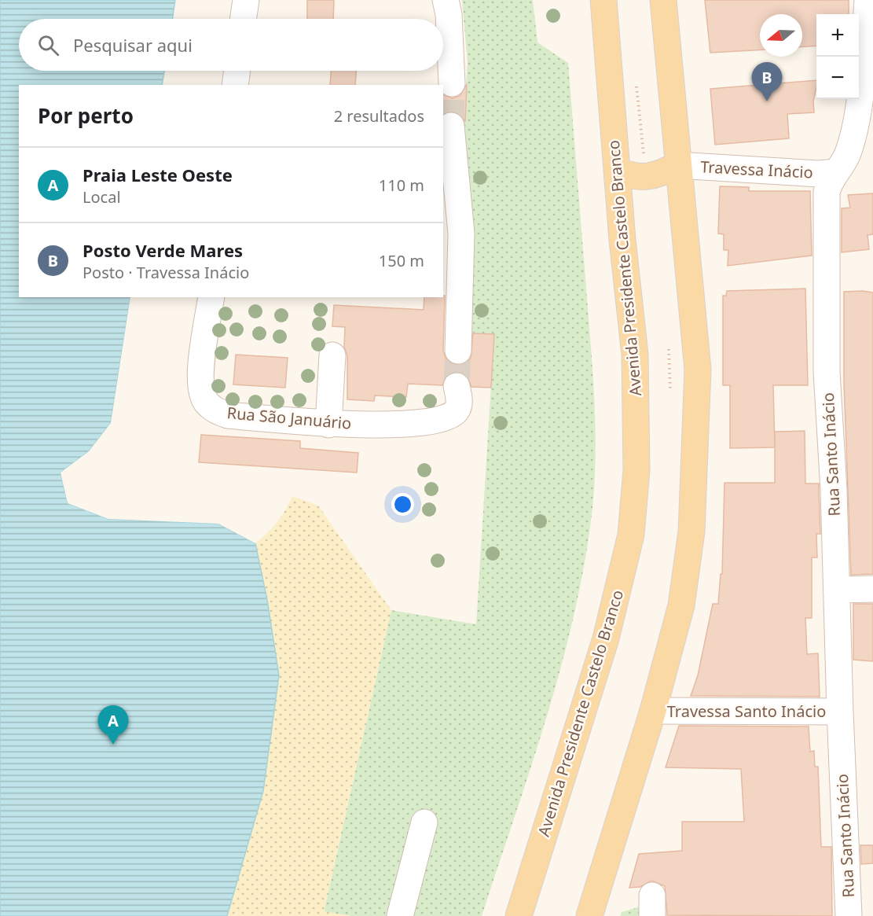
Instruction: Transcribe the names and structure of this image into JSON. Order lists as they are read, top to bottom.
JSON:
{
  "streets": {
    "main road": ["Avenida Presidente Castelo Branco"],
    "street": [
      "Travessa Inácio",
      "Rua São Januário",
      "Rua Santo Inácio",
      "Travessa Santo Inácio"
    ]
  },
  "crossings": [
    ["Travessa Inácio", "Rua Santo Inácio"],
    ["Rua Santo Inácio", "Travessa Santo Inácio"]
  ],
  "north": "left",
  "page": {
    "map_buttons": ["+", "−"],
    "search": "Pesquisar aqui",
    "pins": ["B", "A"],
    "heading": ["Por perto", "2 resultados"],
    "list": [
      {
        "mark": "A",
        "name": "Praia Leste Oeste",
        "note": "Local",
        "value": "110 m"
      },
      {
        "mark": "B",
        "name": "Posto Verde Mares",
        "note": "Posto · Travessa Inácio",
        "value": "150 m"
      }
    ]
  }
}
